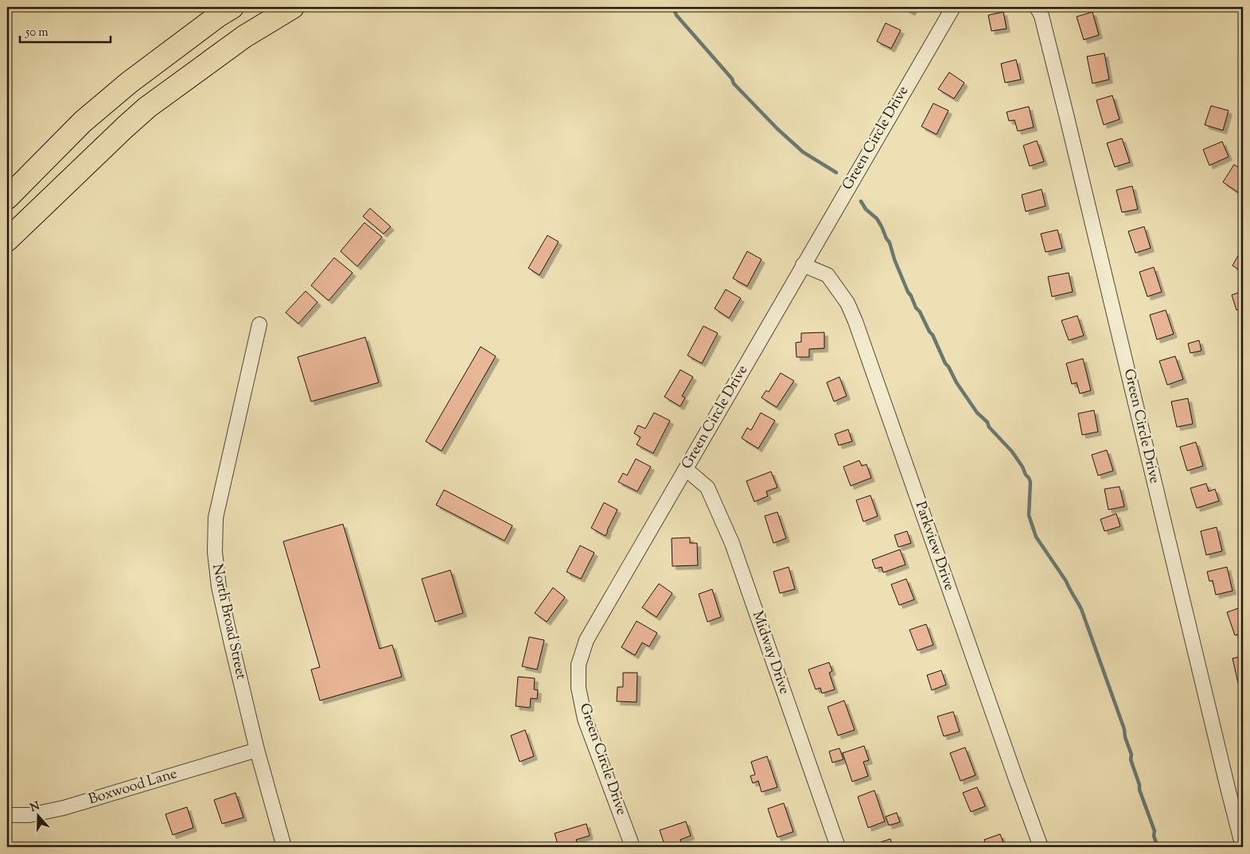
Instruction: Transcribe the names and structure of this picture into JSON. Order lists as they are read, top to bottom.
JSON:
{
  "streets": {
    "street": [
      "Green Circle Drive",
      "Parkview Drive",
      "North Broad Street",
      "Midway Drive",
      "Boxwood Lane"
    ]
  },
  "crossings": [
    ["Green Circle Drive", "Parkview Drive"],
    ["Green Circle Drive", "Midway Drive"],
    ["North Broad Street", "Boxwood Lane"]
  ],
  "scale_bar": "50 m",
  "north": "top"
}
